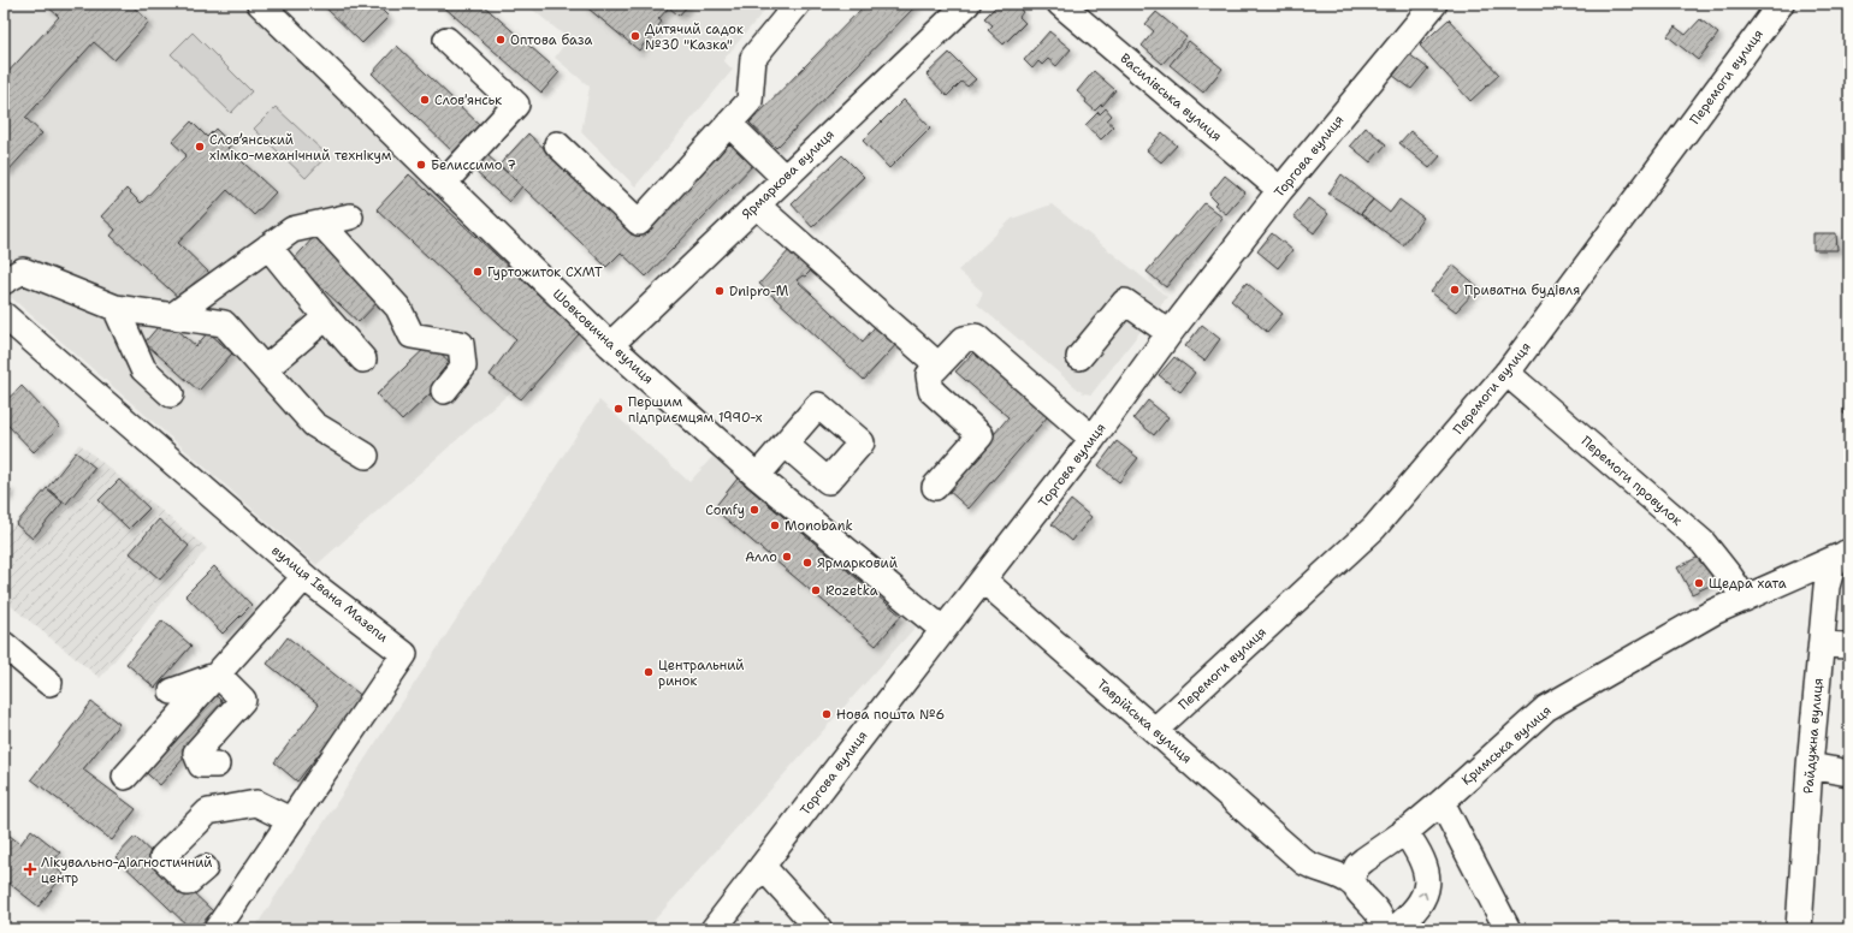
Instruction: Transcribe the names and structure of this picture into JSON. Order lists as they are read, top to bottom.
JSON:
{
  "streets": {
    "street": [
      "Перемоги вулиця",
      "Василівська вулиця",
      "Торгова вулиця",
      "Ярмаркова вулиця",
      "Шовковична вулиця",
      "Перемоги провулок",
      "вулиця Івана Мазепи",
      "Таврійська вулиця",
      "Райдужна вулиця",
      "Кримська вулиця"
    ]
  },
  "crossings": [
    ["Перемоги вулиця", "Перемоги провулок"],
    ["Перемоги вулиця", "Таврійська вулиця"],
    ["Василівська вулиця", "Торгова вулиця"],
    ["Торгова вулиця", "Шовковична вулиця"],
    ["Торгова вулиця", "Таврійська вулиця"],
    ["Ярмаркова вулиця", "Шовковична вулиця"],
    ["Перемоги провулок", "Кримська вулиця"],
    ["Таврійська вулиця", "Кримська вулиця"],
    ["Райдужна вулиця", "Кримська вулиця"]
  ],
  "places": {
    "other": [
      "Дитячий садок №30 \"Казка\"",
      "Оптова база",
      "Слов'янськ",
      "Слов’янський хіміко-механічний технікум",
      "Белиссимо 7",
      "Гуртожиток СХМТ",
      "Приватна будівля",
      "Dnipro-M",
      "Першим підприємцям 1990-х",
      "Comfy",
      "Monobank",
      "Алло",
      "Ярмарковий",
      "Щедра хата",
      "Rozetka",
      "Центральний ринок",
      "Нова пошта №6"
    ],
    "health": ["Лікувально-діагностичний центр"]
  }
}
